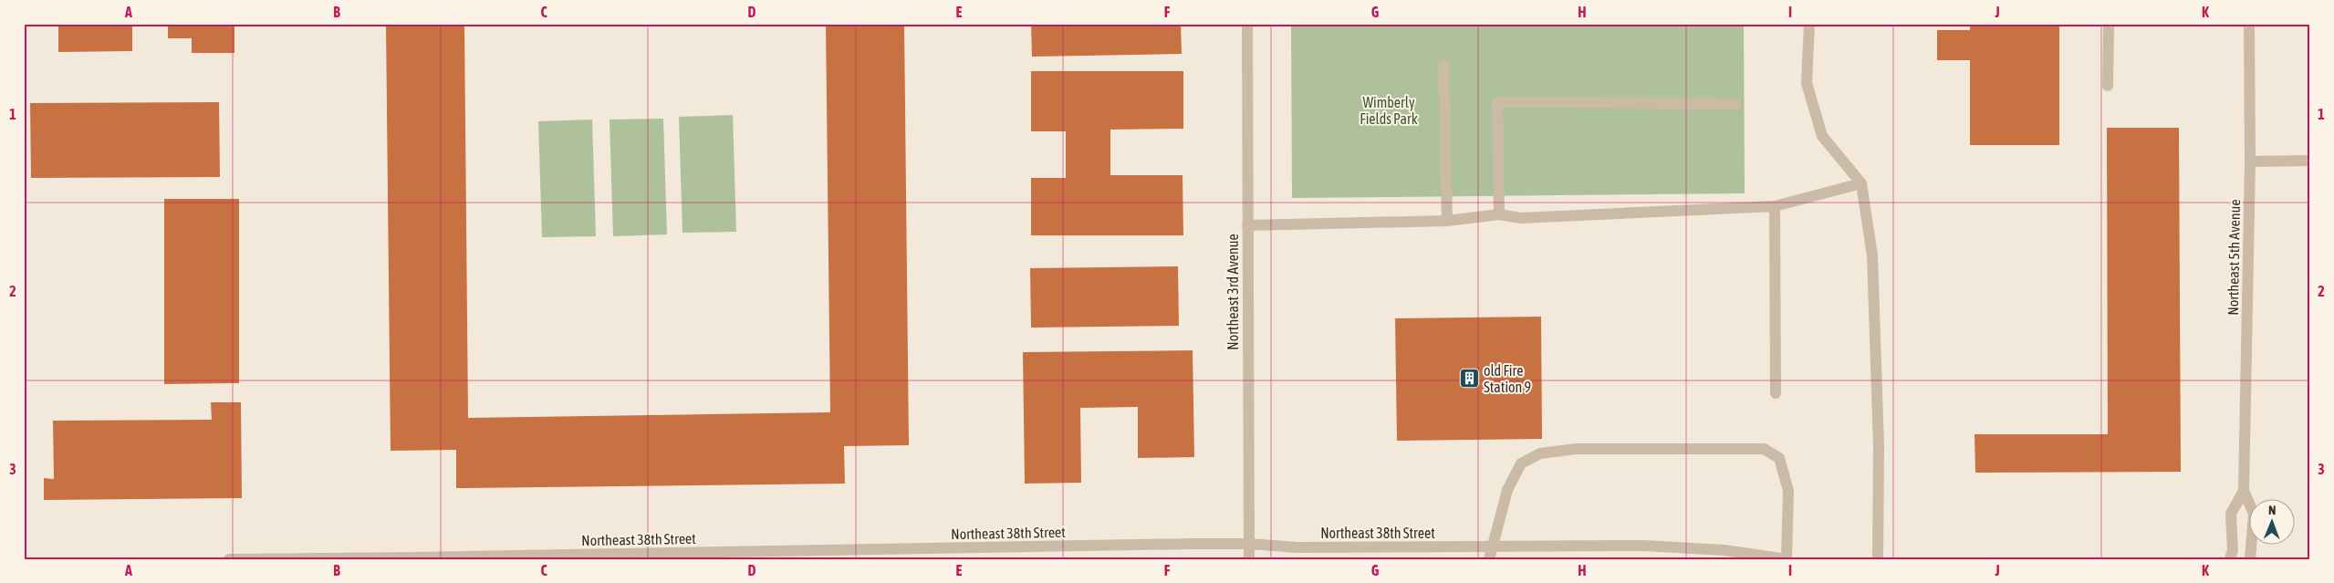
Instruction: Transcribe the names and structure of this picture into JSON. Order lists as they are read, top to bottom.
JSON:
{
  "streets": {
    "street": ["Northeast 5th Avenue", "Northeast 3rd Avenue", "Northeast 38th Street"]
  },
  "crossings": [
    ["Northeast 3rd Avenue", "Northeast 38th Street"]
  ],
  "parks": ["Wimberly Fields Park"],
  "places": {
    "building": ["old Fire Station 9"]
  },
  "north": "top",
  "grid": {
    "columns": [
      "A",
      "B",
      "C",
      "D",
      "E",
      "F",
      "G",
      "H",
      "I",
      "J",
      "K"
    ],
    "rows": ["1", "2", "3"]
  }
}
